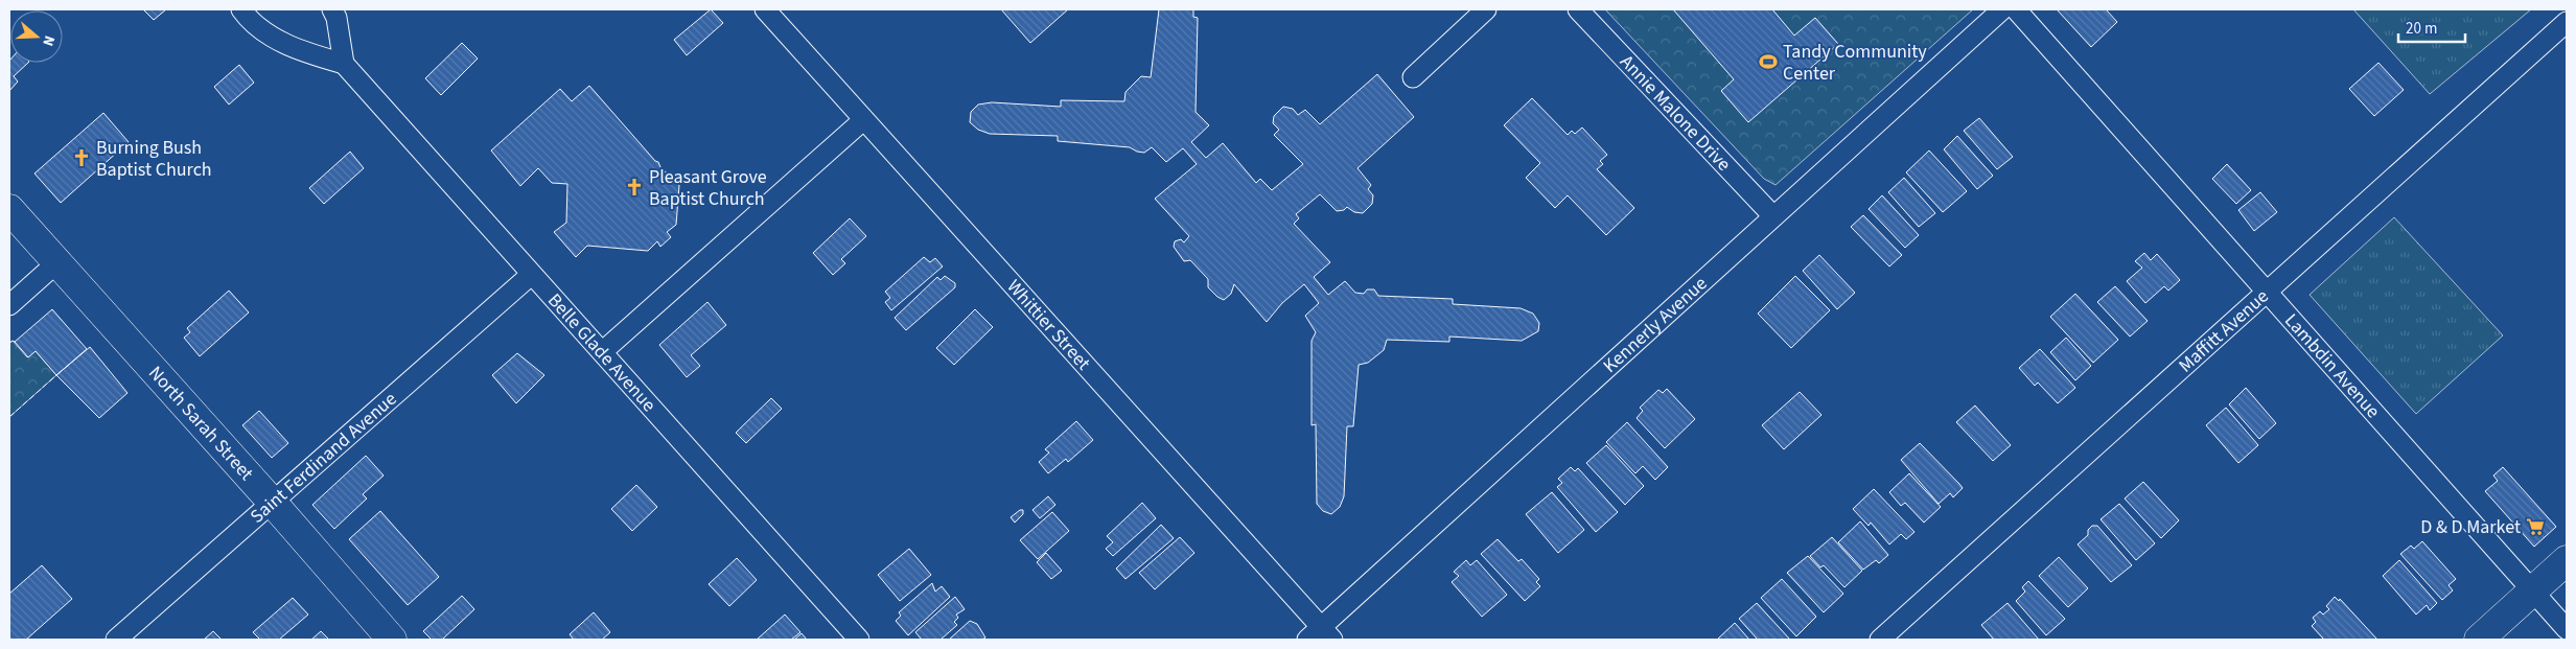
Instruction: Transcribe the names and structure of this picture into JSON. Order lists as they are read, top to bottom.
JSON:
{
  "streets": {
    "street": [
      "Annie Malone Drive",
      "Kennerly Avenue",
      "Whittier Street",
      "Maffitt Avenue",
      "Belle Glade Avenue",
      "Lambdin Avenue",
      "North Sarah Street",
      "Saint Ferdinand Avenue"
    ]
  },
  "crossings": [
    ["Annie Malone Drive", "Kennerly Avenue"],
    ["Kennerly Avenue", "Whittier Street"],
    ["Maffitt Avenue", "Lambdin Avenue"],
    ["Belle Glade Avenue", "Saint Ferdinand Avenue"],
    ["North Sarah Street", "Saint Ferdinand Avenue"]
  ],
  "places": {
    "sports": ["Tandy Community Center"],
    "church": ["Burning Bush Baptist Church", "Pleasant Grove Baptist Church"],
    "supermarket": ["D & D Market"]
  },
  "scale_bar": "20 m",
  "north": "right"
}
